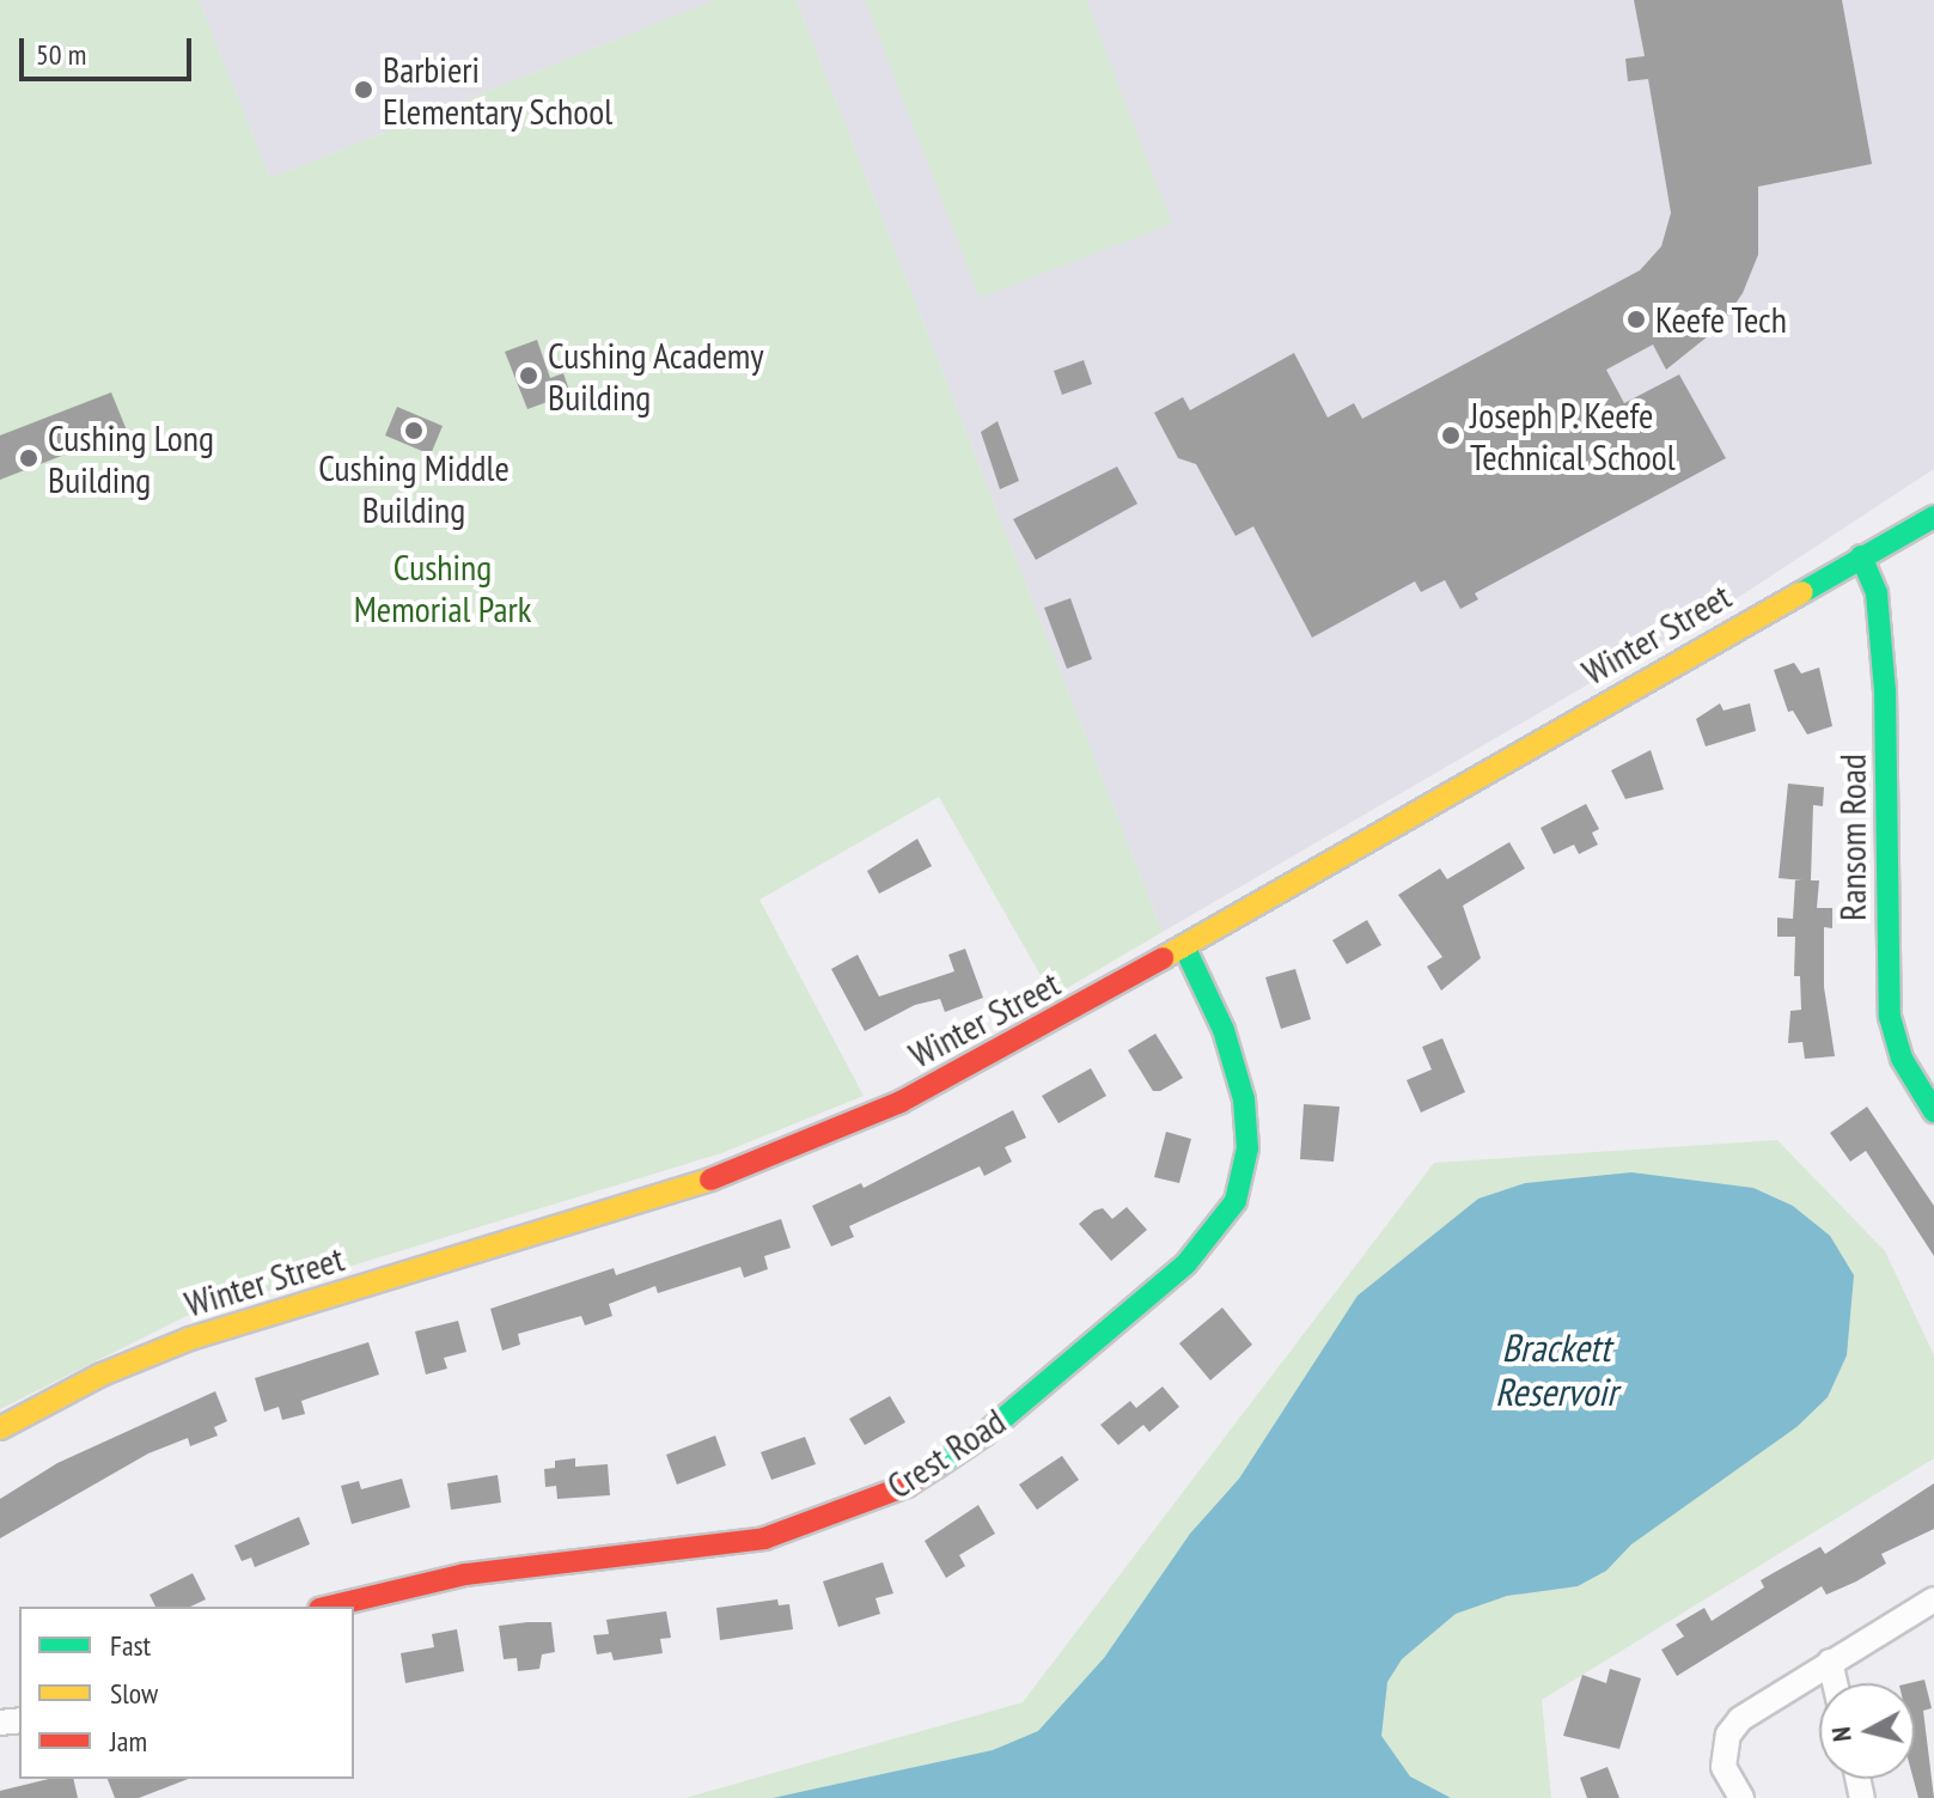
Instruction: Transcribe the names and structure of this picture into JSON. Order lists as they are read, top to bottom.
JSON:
{
  "streets": {
    "main road": ["Winter Street", "Ransom Road", "Crest Road"]
  },
  "crossings": [
    ["Winter Street", "Ransom Road"],
    ["Winter Street", "Crest Road"]
  ],
  "water": ["Brackett Reservoir"],
  "parks": ["Cushing Memorial Park"],
  "places": [
    "Barbieri Elementary School",
    "Keefe Tech",
    "Cushing Academy Building",
    "Cushing Middle Building",
    "Joseph P. Keefe Technical School",
    "Cushing Long Building"
  ],
  "legend": ["Fast", "Slow", "Jam"],
  "scale_bar": "50 m",
  "north": "left"
}
